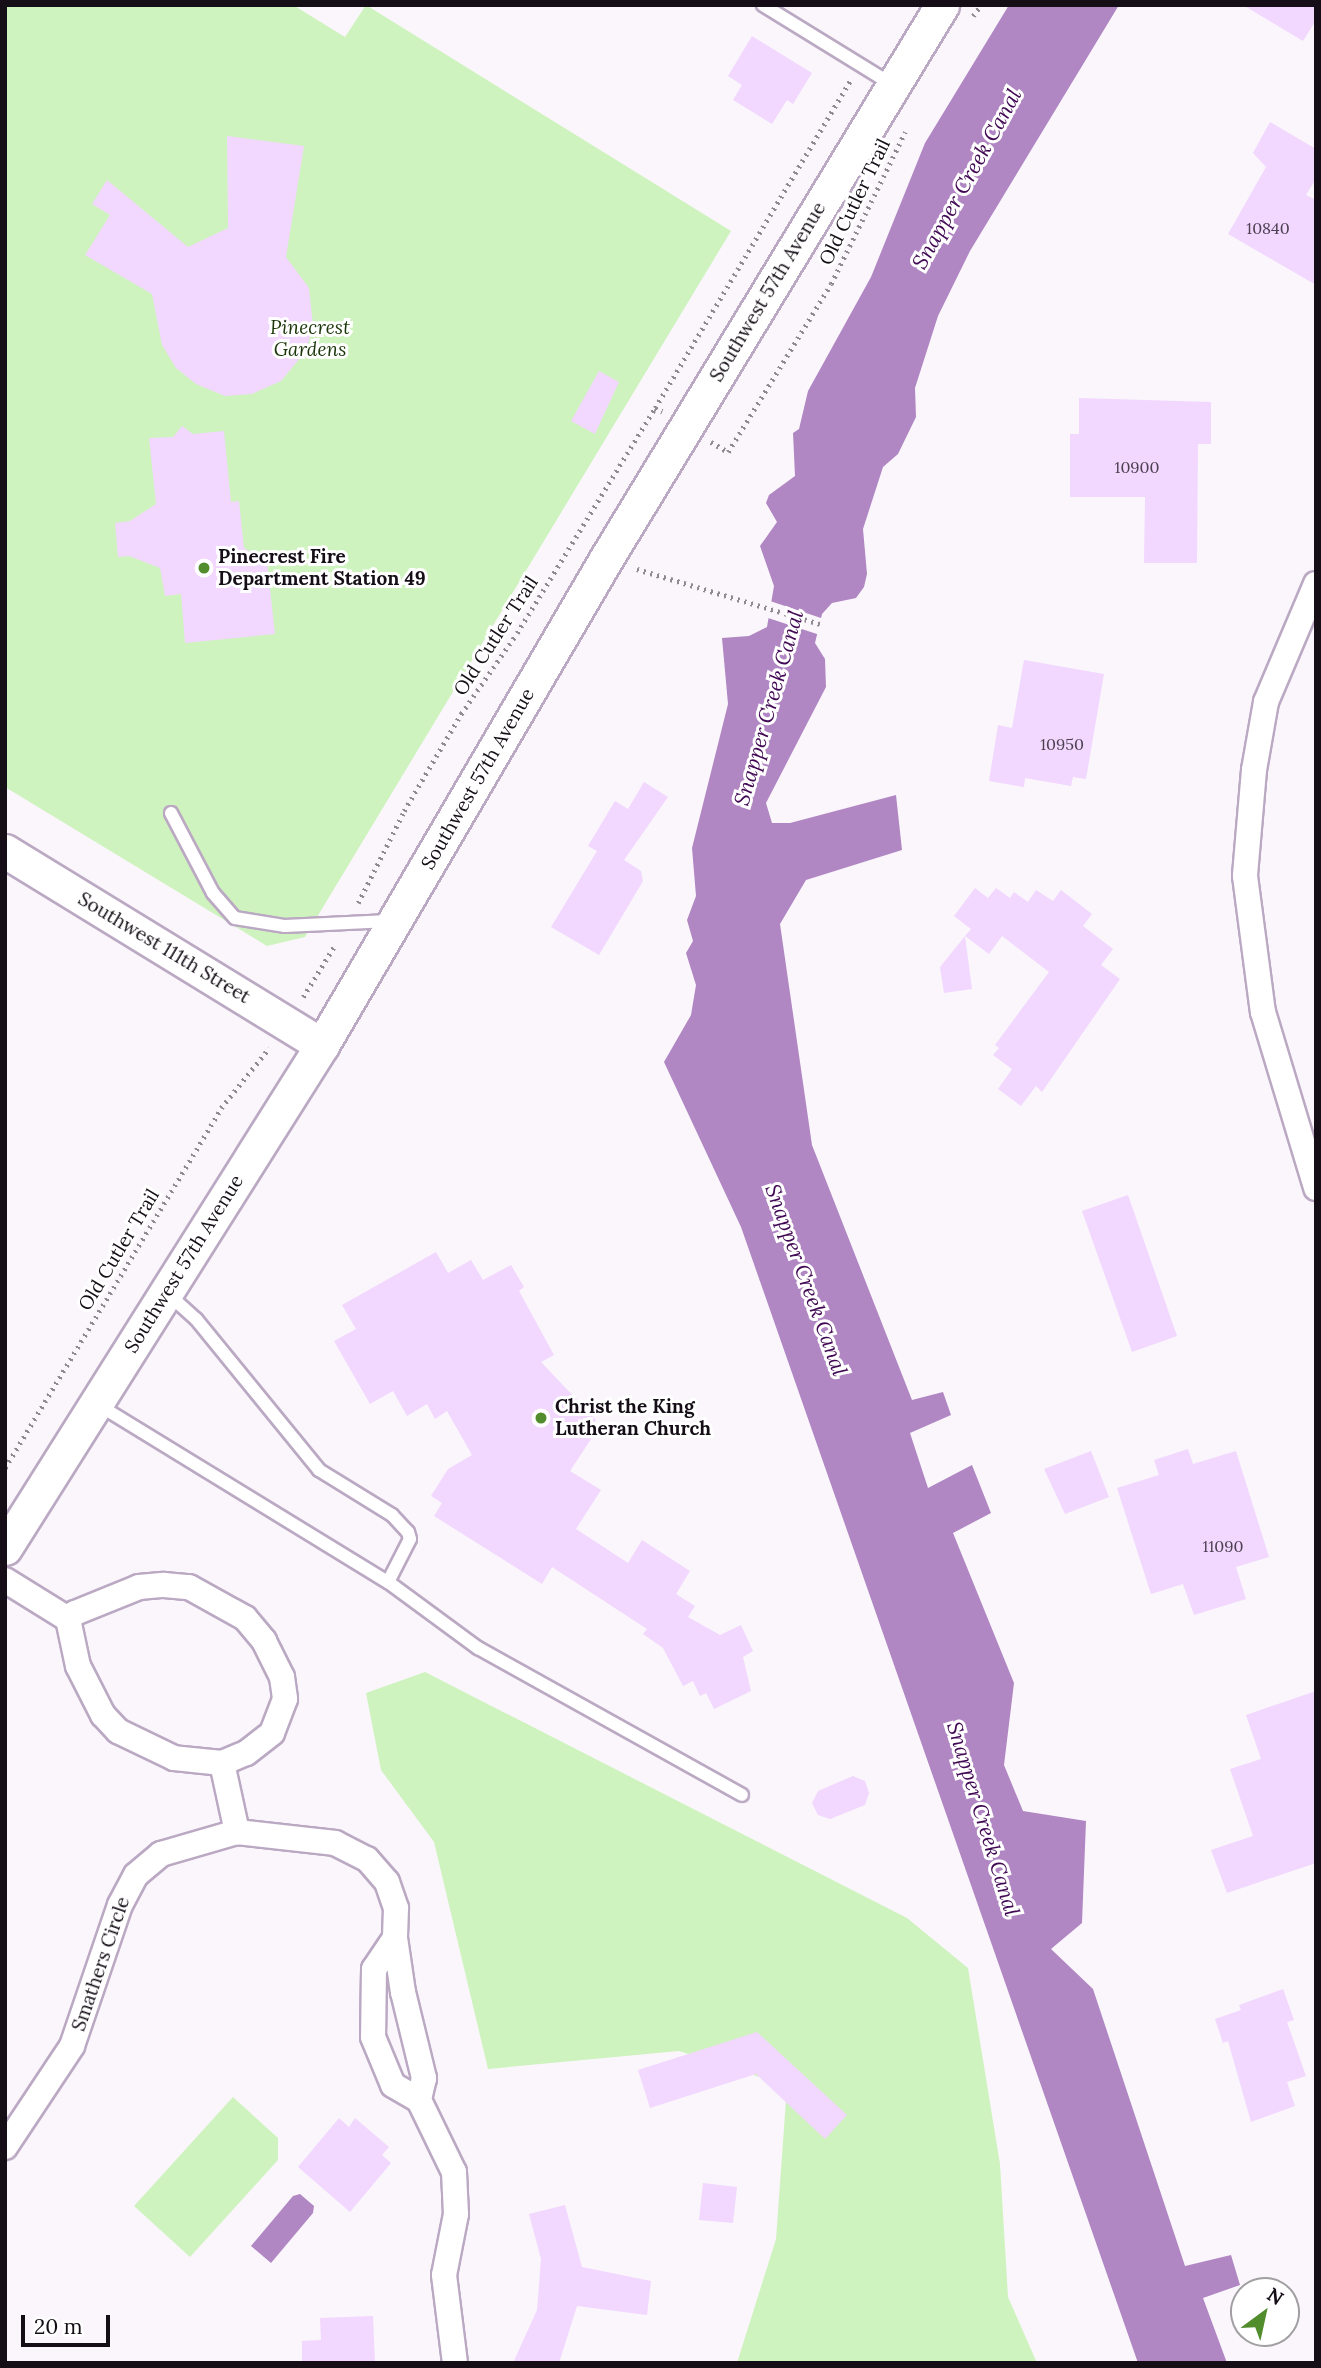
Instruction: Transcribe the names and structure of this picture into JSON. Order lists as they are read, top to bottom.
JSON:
{
  "streets": {
    "main road": ["Southwest 57th Avenue", "Southwest 111th Street"],
    "street": ["Smathers Circle"],
    "path": ["Old Cutler Trail"]
  },
  "crossings": [
    ["Southwest 57th Avenue", "Southwest 111th Street"]
  ],
  "water": ["Snapper Creek Canal"],
  "parks": ["Pinecrest Gardens"],
  "places": ["Pinecrest Fire Department Station 49", "Christ the King Lutheran Church"],
  "house_numbers": [
    "10840",
    "10900",
    "10950",
    "11090"
  ],
  "scale_bar": "20 m",
  "north": "top right"
}
